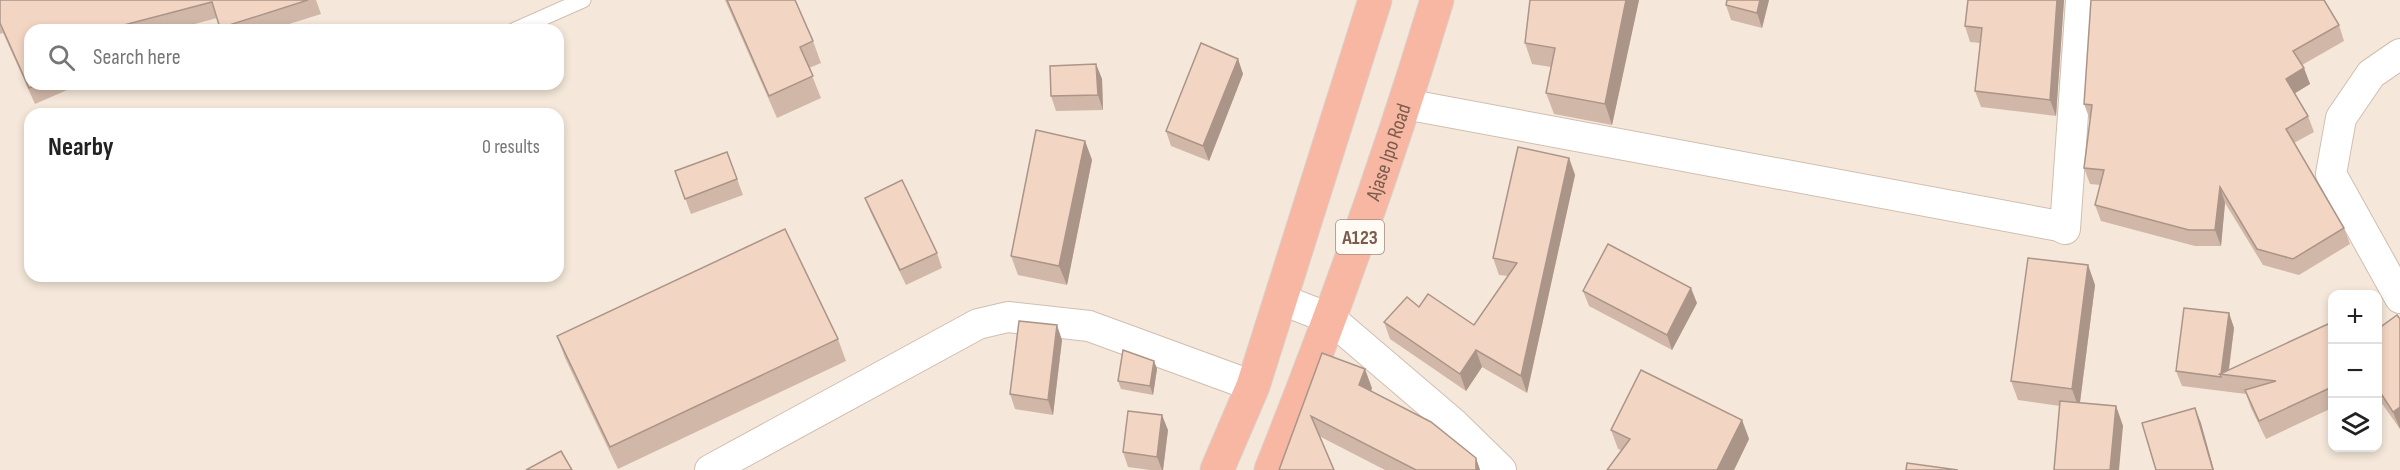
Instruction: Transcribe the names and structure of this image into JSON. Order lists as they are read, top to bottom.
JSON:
{
  "streets": {
    "highway": ["Ajase Ipo Road", "A123"]
  },
  "page": {
    "search": "Search here",
    "heading": ["Nearby", "0 results"],
    "map_buttons": ["+", "−"]
  }
}
